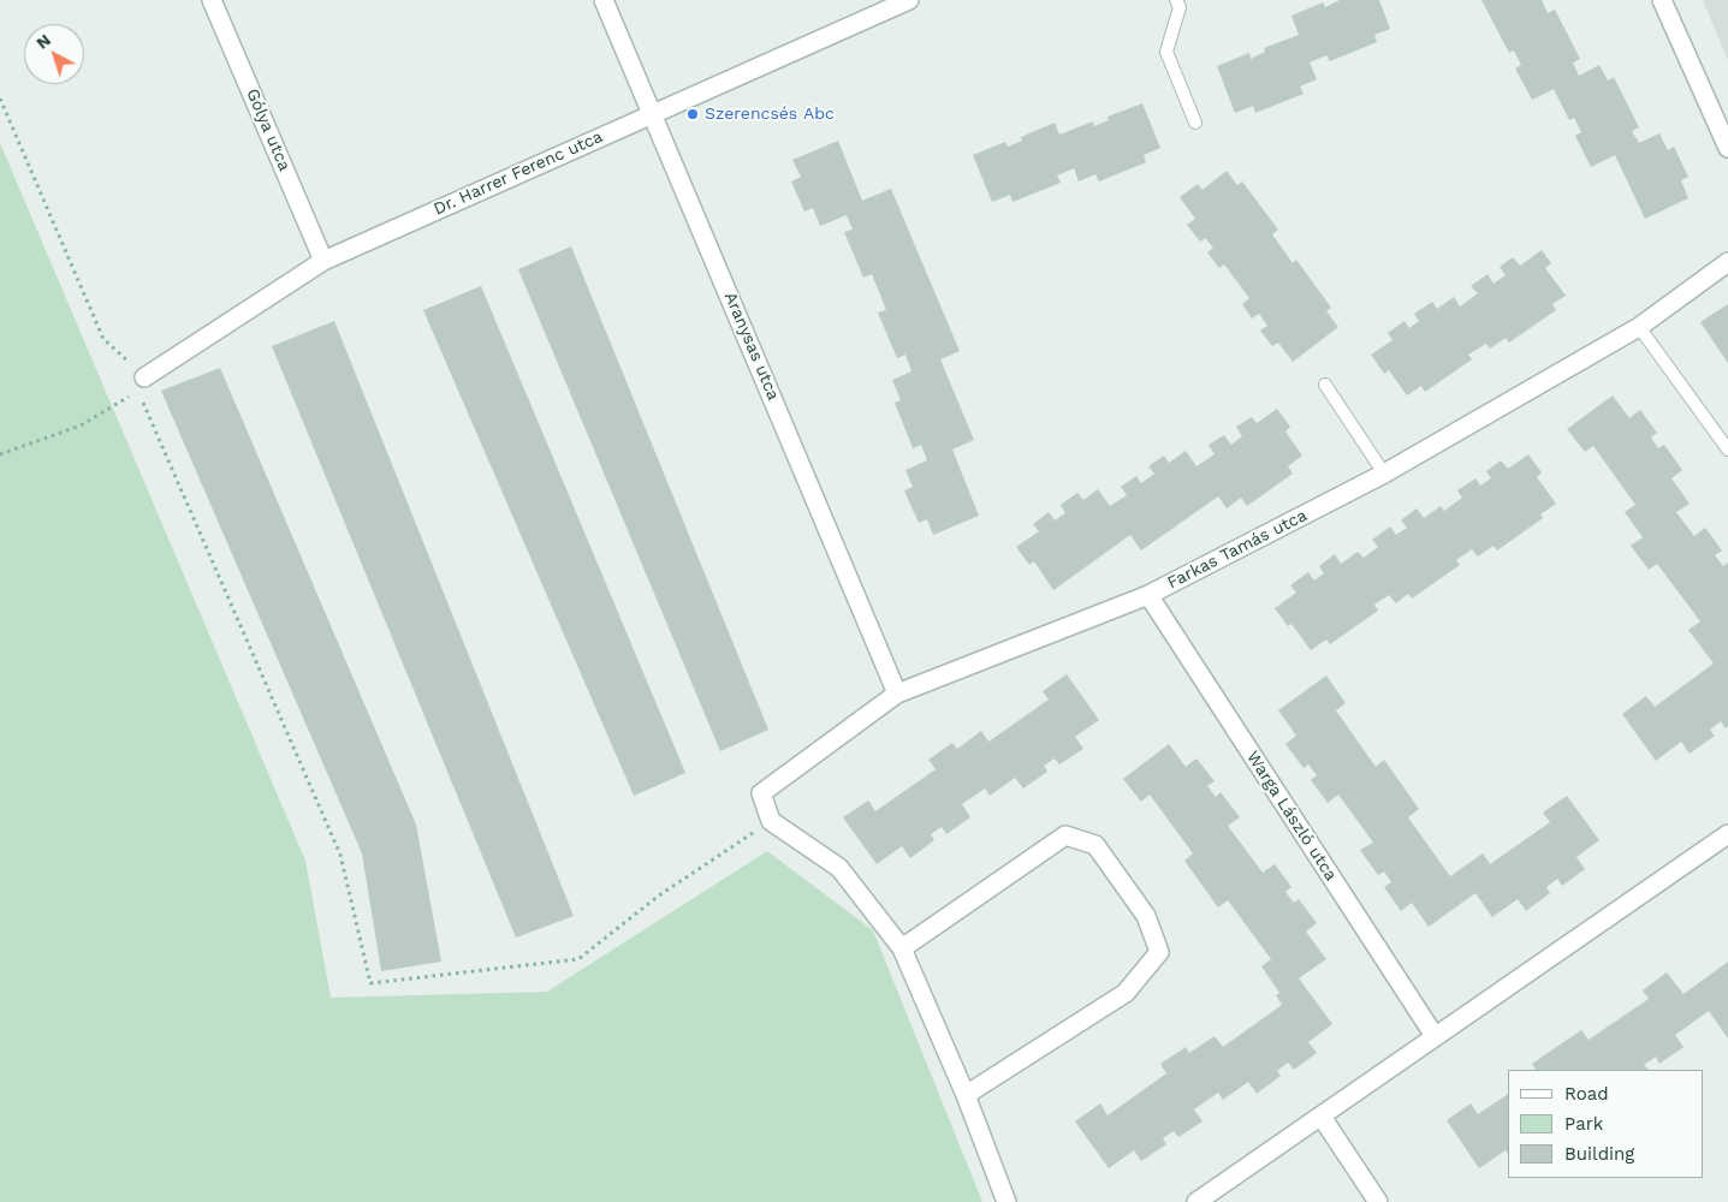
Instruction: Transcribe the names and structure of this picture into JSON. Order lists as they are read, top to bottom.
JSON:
{
  "streets": {
    "street": [
      "Gólya utca",
      "Dr. Harrer Ferenc utca",
      "Aranysas utca",
      "Farkas Tamás utca",
      "Warga László utca"
    ]
  },
  "crossings": [
    ["Gólya utca", "Dr. Harrer Ferenc utca"],
    ["Dr. Harrer Ferenc utca", "Aranysas utca"],
    ["Aranysas utca", "Farkas Tamás utca"],
    ["Farkas Tamás utca", "Warga László utca"]
  ],
  "places": ["Szerencsés Abc"],
  "legend": ["Road", "Park", "Building"],
  "north": "top left"
}
